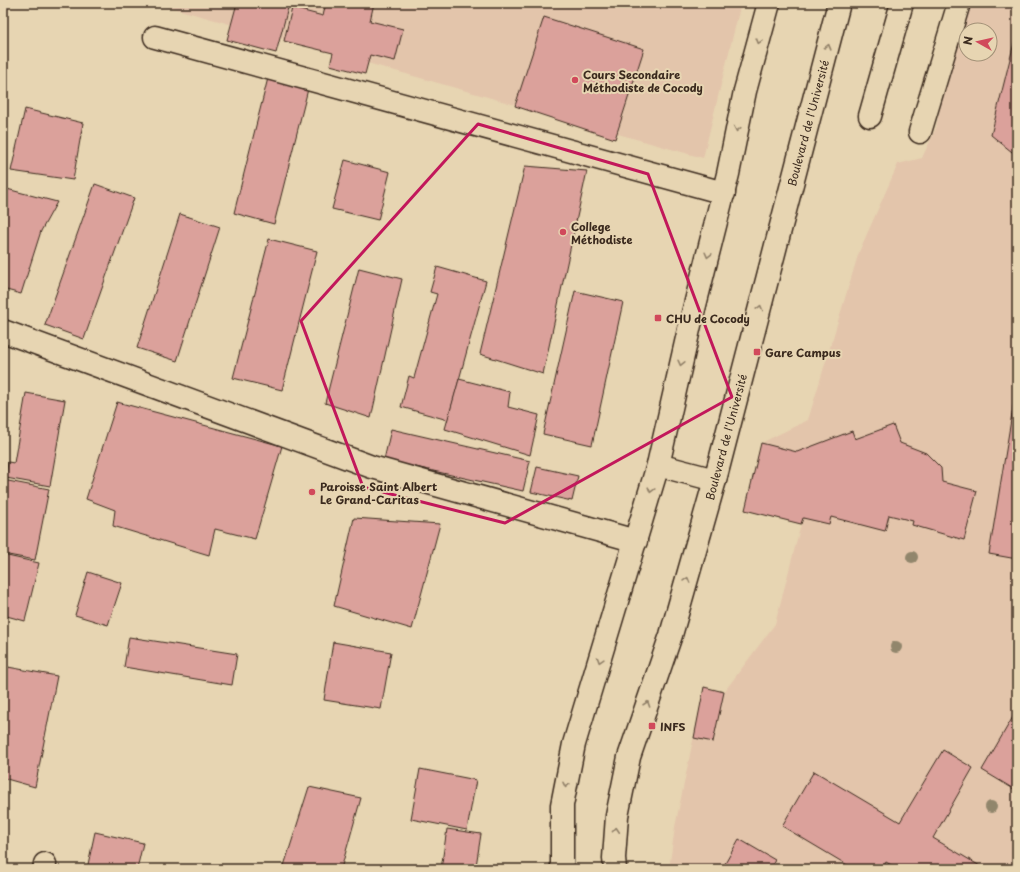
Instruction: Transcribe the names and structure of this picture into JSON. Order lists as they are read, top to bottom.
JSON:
{
  "streets": {
    "street": ["Boulevard de l'Université"]
  },
  "places": {
    "other": ["Cours Secondaire Méthodiste de Cocody", "College Méthodiste", "Paroisse Saint Albert Le Grand-Caritas"],
    "transit": ["CHU de Cocody", "Gare Campus", "INFS"]
  },
  "north": "left"
}
